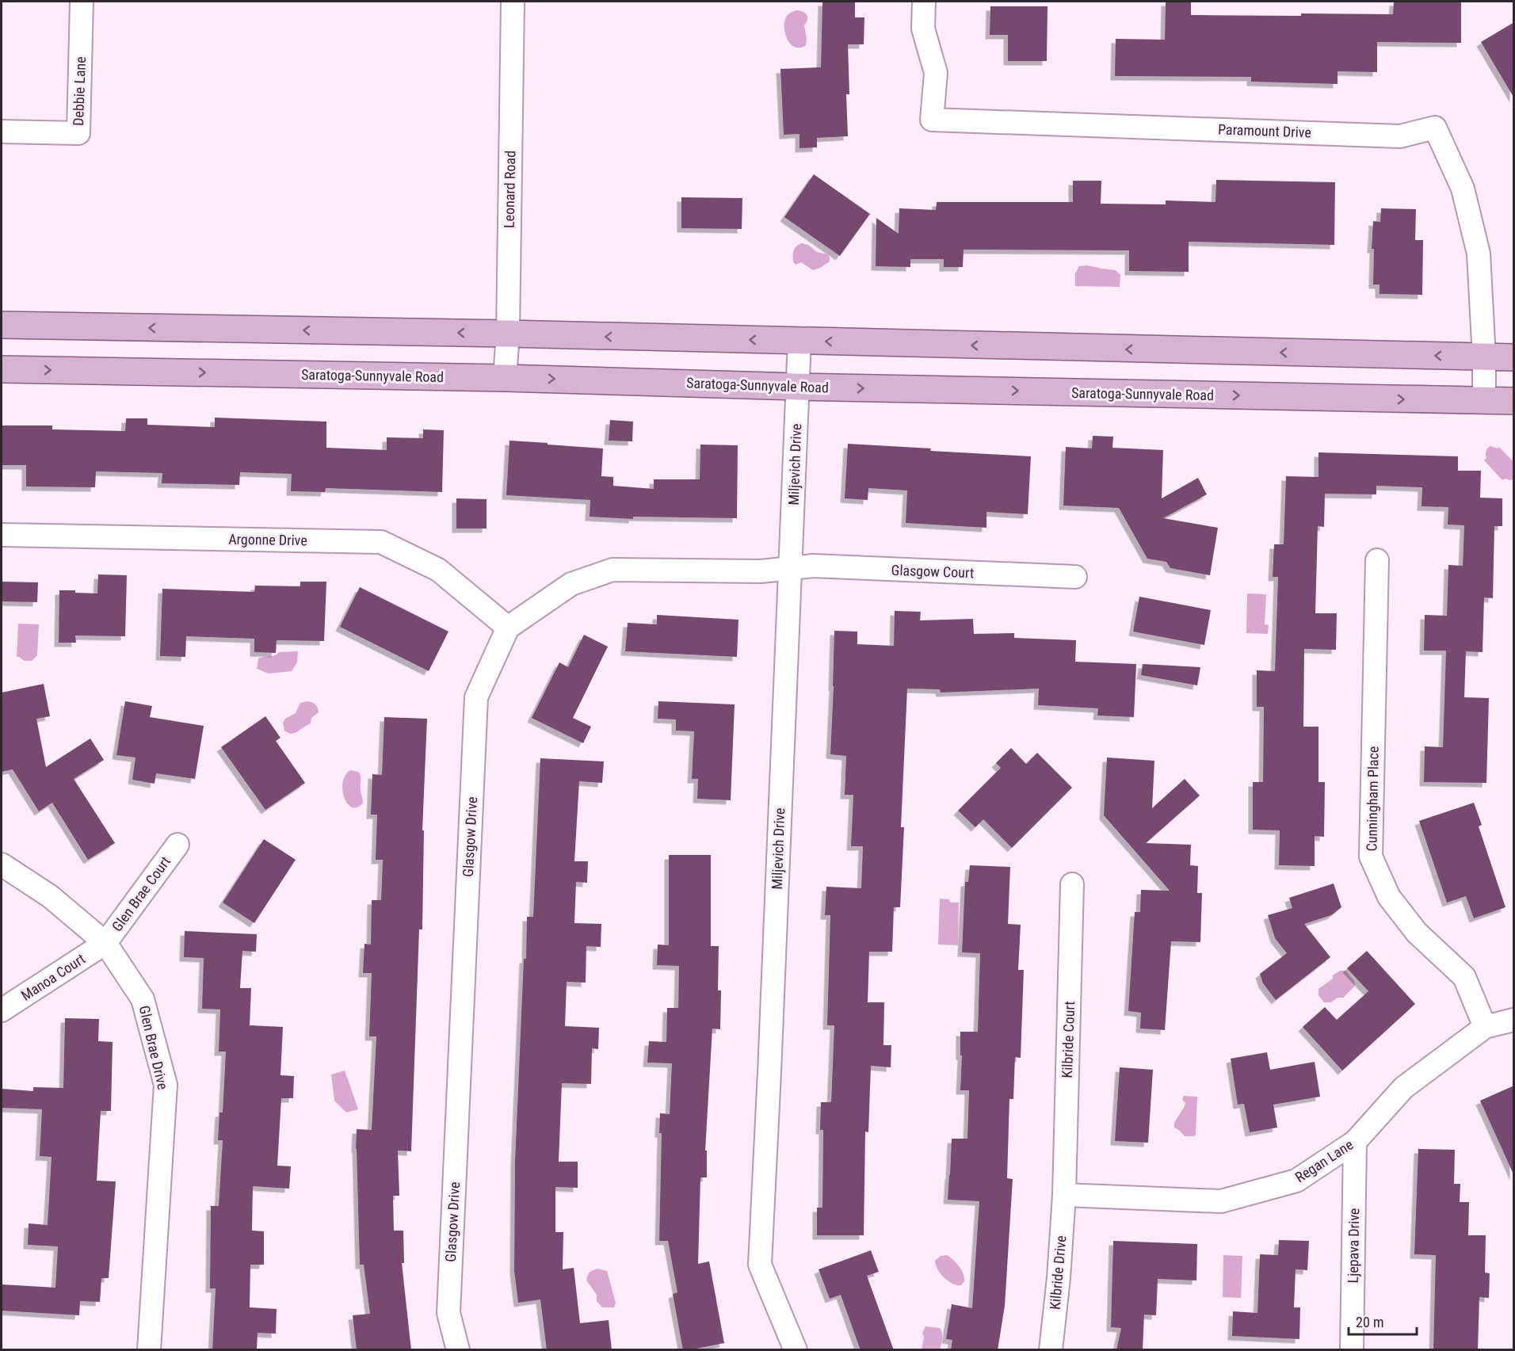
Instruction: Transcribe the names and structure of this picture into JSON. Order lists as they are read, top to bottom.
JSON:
{
  "streets": {
    "main road": ["Saratoga-Sunnyvale Road"],
    "street": [
      "Debbie Lane",
      "Paramount Drive",
      "Leonard Road",
      "Miljevich Drive",
      "Argonne Drive",
      "Glasgow Court",
      "Cunningham Place",
      "Glasgow Drive",
      "Glen Brae Court",
      "Manoa Court",
      "Kilbride Court",
      "Glen Brae Drive",
      "Regan Lane",
      "Ljepava Drive",
      "Kilbride Drive"
    ]
  },
  "crossings": [
    ["Paramount Drive", "Saratoga-Sunnyvale Road"],
    ["Leonard Road", "Saratoga-Sunnyvale Road"],
    ["Saratoga-Sunnyvale Road", "Miljevich Drive"],
    ["Miljevich Drive", "Glasgow Court"],
    ["Argonne Drive", "Glasgow Drive"],
    ["Cunningham Place", "Regan Lane"],
    ["Glen Brae Court", "Manoa Court"],
    ["Glen Brae Court", "Glen Brae Drive"],
    ["Manoa Court", "Glen Brae Drive"],
    ["Kilbride Court", "Regan Lane"],
    ["Kilbride Court", "Kilbride Drive"],
    ["Regan Lane", "Ljepava Drive"],
    ["Regan Lane", "Kilbride Drive"]
  ],
  "scale_bar": "20 m"
}
